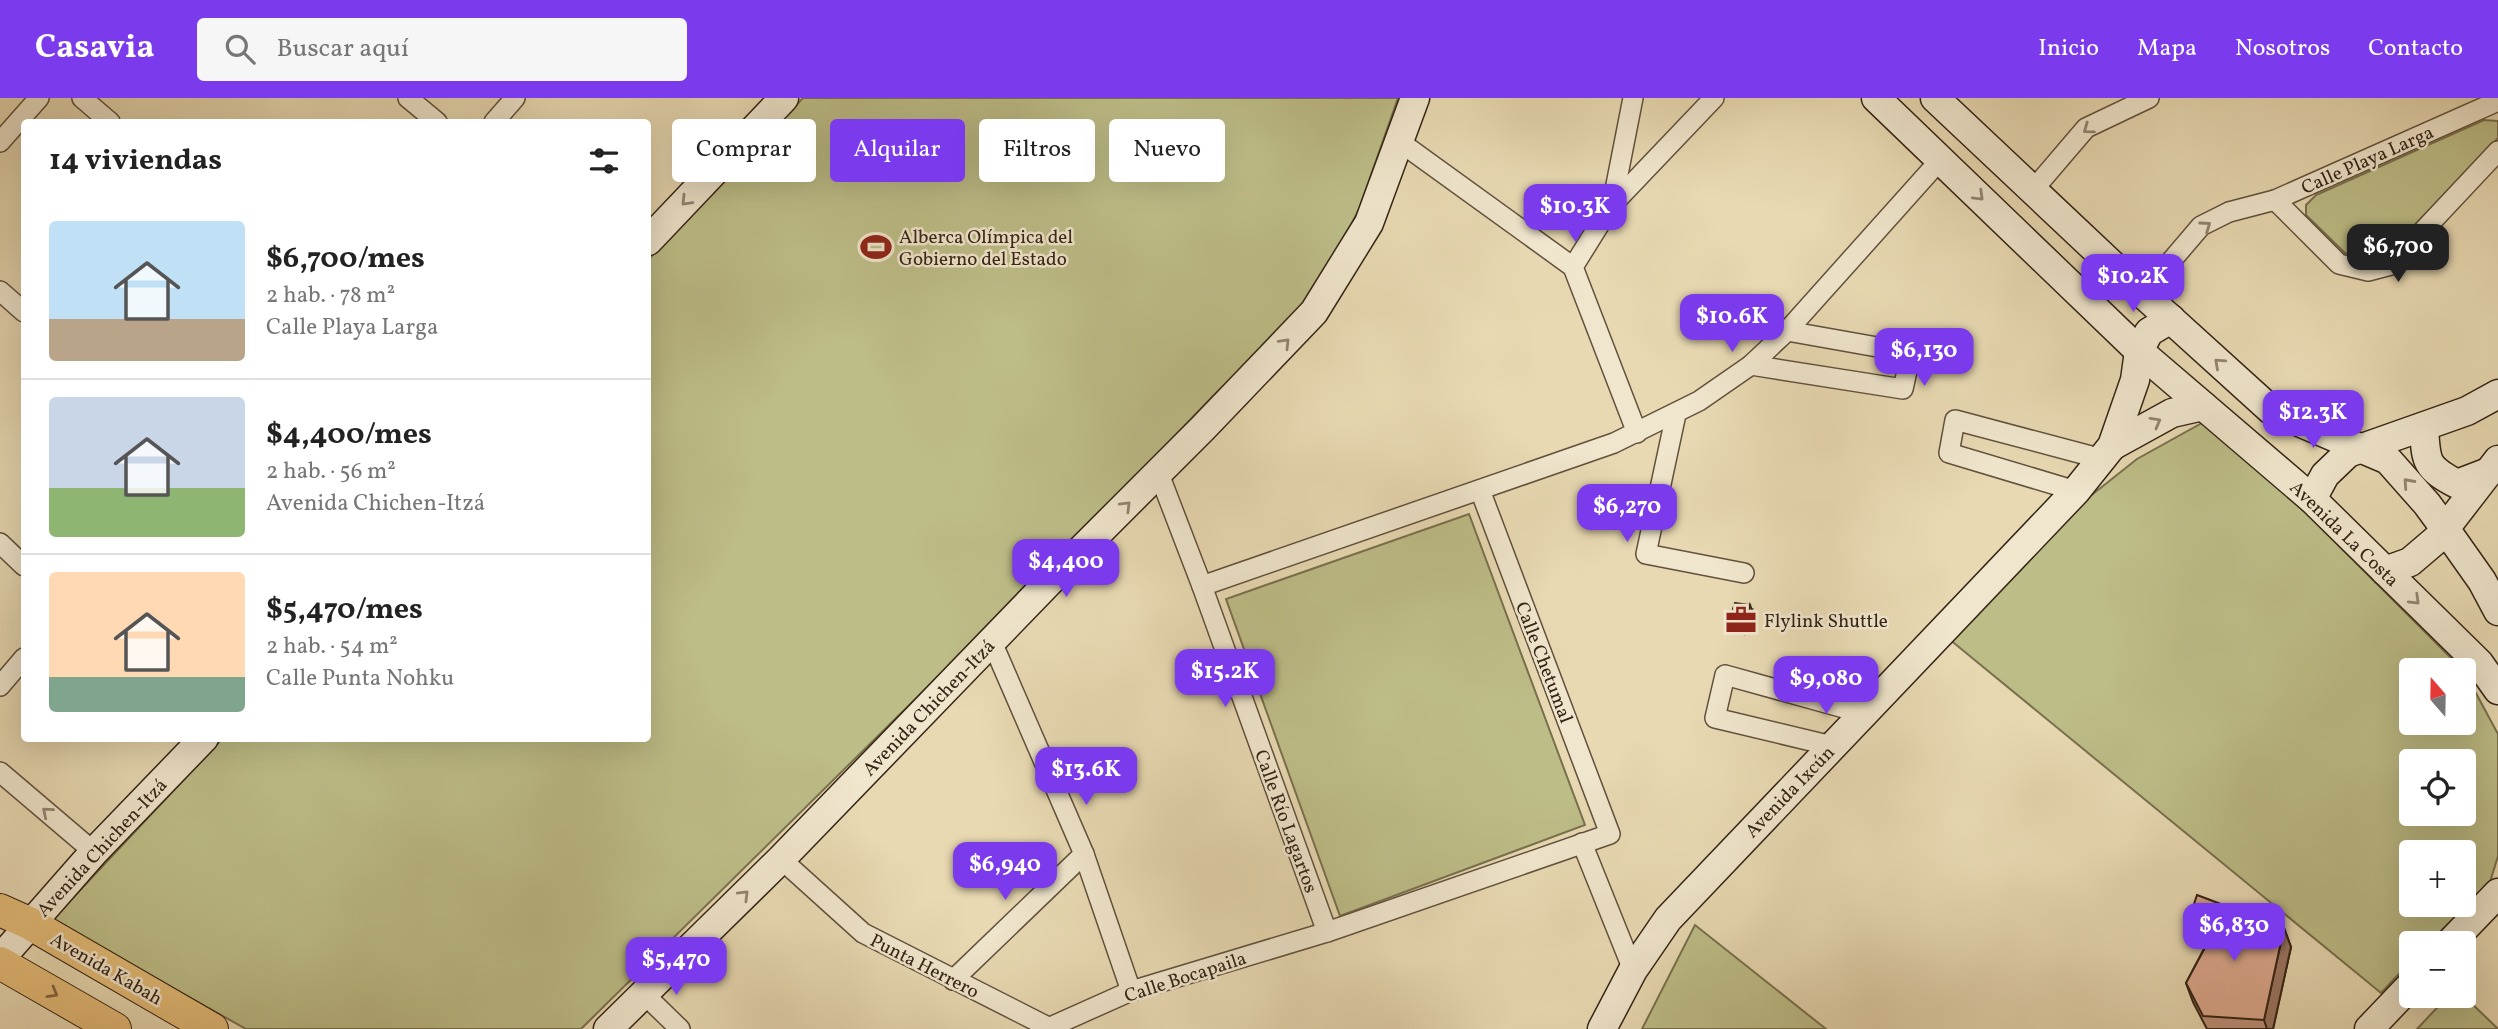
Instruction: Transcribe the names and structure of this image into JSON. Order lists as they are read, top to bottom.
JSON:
{
  "streets": {
    "main road": [
      "Avenida La Costa",
      "Avenida Chichen-Itzá",
      "Avenida Ixcún",
      "Avenida Kabah"
    ],
    "street": [
      "Calle Playa Larga",
      "Calle Chetumal",
      "Calle Río Lagartos",
      "Punta Herrero",
      "Calle Bocapaila"
    ]
  },
  "crossings": [
    ["Avenida La Costa", "Avenida Ixcún"],
    ["Calle Chetumal", "Calle Bocapaila"],
    ["Avenida Chichen-Itzá", "Calle Río Lagartos"],
    ["Avenida Chichen-Itzá", "Punta Herrero"],
    ["Avenida Chichen-Itzá", "Avenida Kabah"],
    ["Calle Río Lagartos", "Calle Bocapaila"],
    ["Punta Herrero", "Calle Bocapaila"]
  ],
  "one_way": ["Avenida Chichen-Itzá"],
  "places": {
    "sports": ["Alberca Olímpica del Gobierno del Estado"],
    "office": ["Flylink Shuttle"]
  },
  "north": "top",
  "page": {
    "header": "Casavia",
    "search": "Buscar aquí",
    "nav": [
      "Inicio",
      "Mapa",
      "Nosotros",
      "Contacto"
    ],
    "chip": [
      "Comprar",
      "Alquilar",
      "Filtros",
      "Nuevo"
    ],
    "heading": "14 viviendas",
    "price": [
      "$10.3K",
      "$6,700",
      "$10.2K",
      "$10.6K",
      "$6,130",
      "$12.3K",
      "$6,270",
      "$4,400",
      "$15.2K",
      "$9,080",
      "$13.6K",
      "$6,940",
      "$6,830",
      "$5,470"
    ],
    "list": [
      {
        "name": "$6,700/mes",
        "note": "2 hab. · 78 m² · Calle Playa Larga"
      },
      {
        "name": "$4,400/mes",
        "note": "2 hab. · 56 m² · Avenida Chichen-Itzá"
      },
      {
        "name": "$5,470/mes",
        "note": "2 hab. · 54 m² · Calle Punta Nohku"
      }
    ],
    "map_buttons": ["+", "−"]
  }
}
